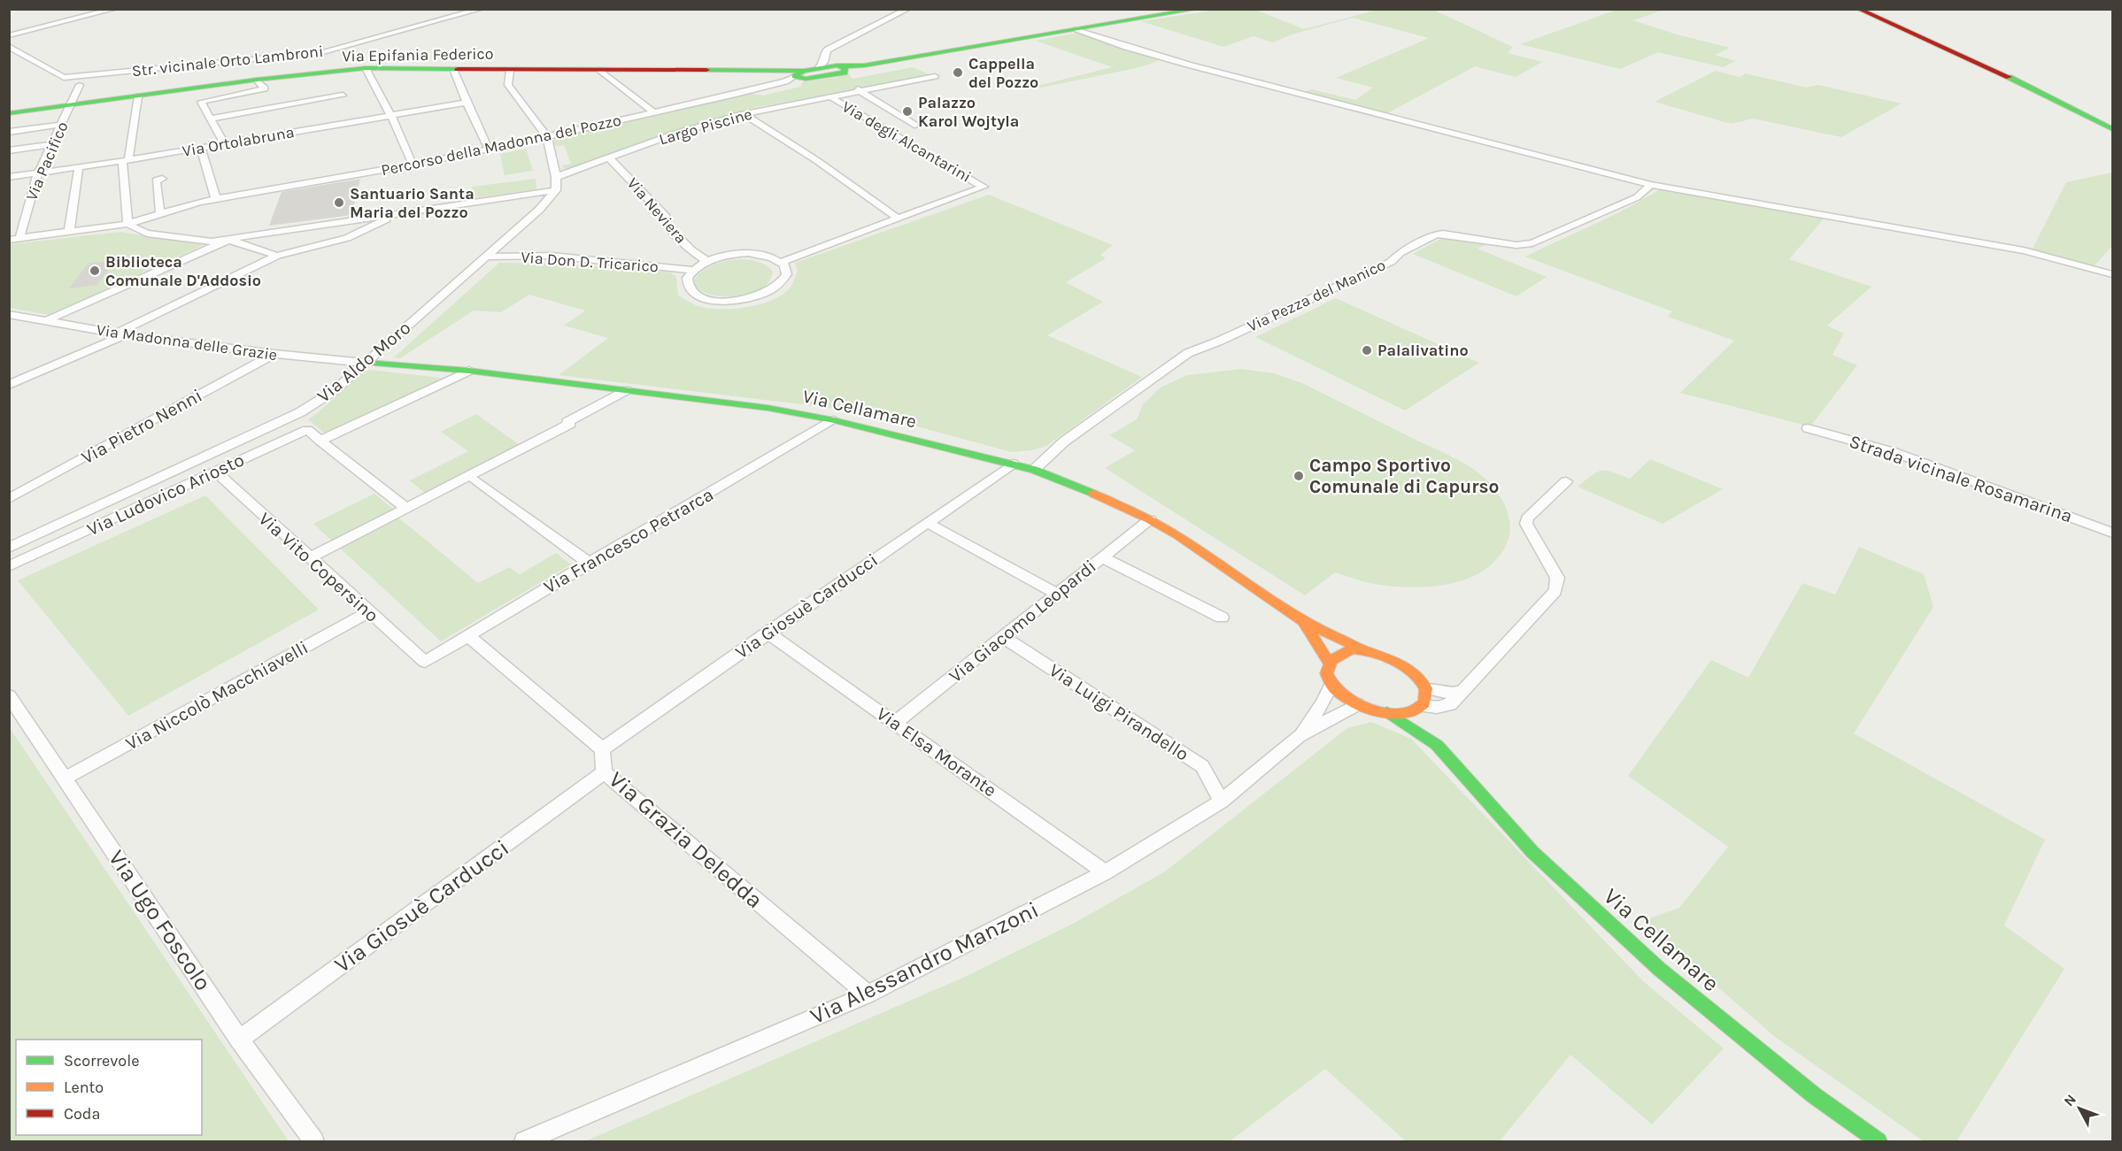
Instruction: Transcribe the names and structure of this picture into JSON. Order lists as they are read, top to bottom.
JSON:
{
  "streets": {
    "main road": ["Via Epifania Federico", "Via Cellamare"],
    "street": [
      "Str. vicinale Orto Lambroni",
      "Largo Piscine",
      "Via Ortolabruna",
      "Via degli Alcantarini",
      "Percorso della Madonna del Pozzo",
      "Via Pacifico",
      "Via Neviera",
      "Via Don D. Tricarico",
      "Via Pezza del Manico",
      "Via Madonna delle Grazie",
      "Via Aldo Moro",
      "Via Pietro Nenni",
      "Strada vicinale Rosamarina",
      "Via Ludovico Ariosto",
      "Via Francesco Petrarca",
      "Via Vito Copersino",
      "Via Giosuè Carducci",
      "Via Giacomo Leopardi",
      "Via Niccolò Macchiavelli",
      "Via Luigi Pirandello",
      "Via Elsa Morante",
      "Via Grazia Deledda",
      "Via Ugo Foscolo",
      "Via Alessandro Manzoni"
    ]
  },
  "crossings": [
    ["Via Epifania Federico", "Percorso della Madonna del Pozzo"],
    ["Via Epifania Federico", "Via Pacifico"],
    ["Largo Piscine", "Via degli Alcantarini"],
    ["Largo Piscine", "Via Neviera"],
    ["Via Ortolabruna", "Via Pacifico"],
    ["Percorso della Madonna del Pozzo", "Via Pacifico"],
    ["Via Don D. Tricarico", "Via Aldo Moro"],
    ["Via Pezza del Manico", "Via Cellamare"],
    ["Via Madonna delle Grazie", "Via Aldo Moro"],
    ["Via Madonna delle Grazie", "Via Cellamare"],
    ["Via Madonna delle Grazie", "Via Pietro Nenni"],
    ["Via Aldo Moro", "Via Cellamare"],
    ["Via Cellamare", "Via Francesco Petrarca"],
    ["Via Cellamare", "Via Giosuè Carducci"],
    ["Via Cellamare", "Via Giacomo Leopardi"],
    ["Via Cellamare", "Via Alessandro Manzoni"],
    ["Via Ludovico Ariosto", "Via Vito Copersino"],
    ["Via Francesco Petrarca", "Via Vito Copersino"],
    ["Via Francesco Petrarca", "Via Grazia Deledda"],
    ["Via Vito Copersino", "Via Niccolò Macchiavelli"],
    ["Via Giosuè Carducci", "Via Elsa Morante"],
    ["Via Giosuè Carducci", "Via Grazia Deledda"],
    ["Via Giosuè Carducci", "Via Ugo Foscolo"],
    ["Via Giacomo Leopardi", "Via Luigi Pirandello"],
    ["Via Giacomo Leopardi", "Via Elsa Morante"],
    ["Via Niccolò Macchiavelli", "Via Ugo Foscolo"],
    ["Via Luigi Pirandello", "Via Alessandro Manzoni"],
    ["Via Elsa Morante", "Via Alessandro Manzoni"],
    ["Via Grazia Deledda", "Via Alessandro Manzoni"]
  ],
  "places": [
    "Cappella del Pozzo",
    "Palazzo Karol Wojtyla",
    "Santuario Santa Maria del Pozzo",
    "Biblioteca Comunale D'Addosio",
    "Palalivatino",
    "Campo Sportivo Comunale di Capurso"
  ],
  "legend": ["Scorrevole", "Lento", "Coda"],
  "north": "top left"
}
